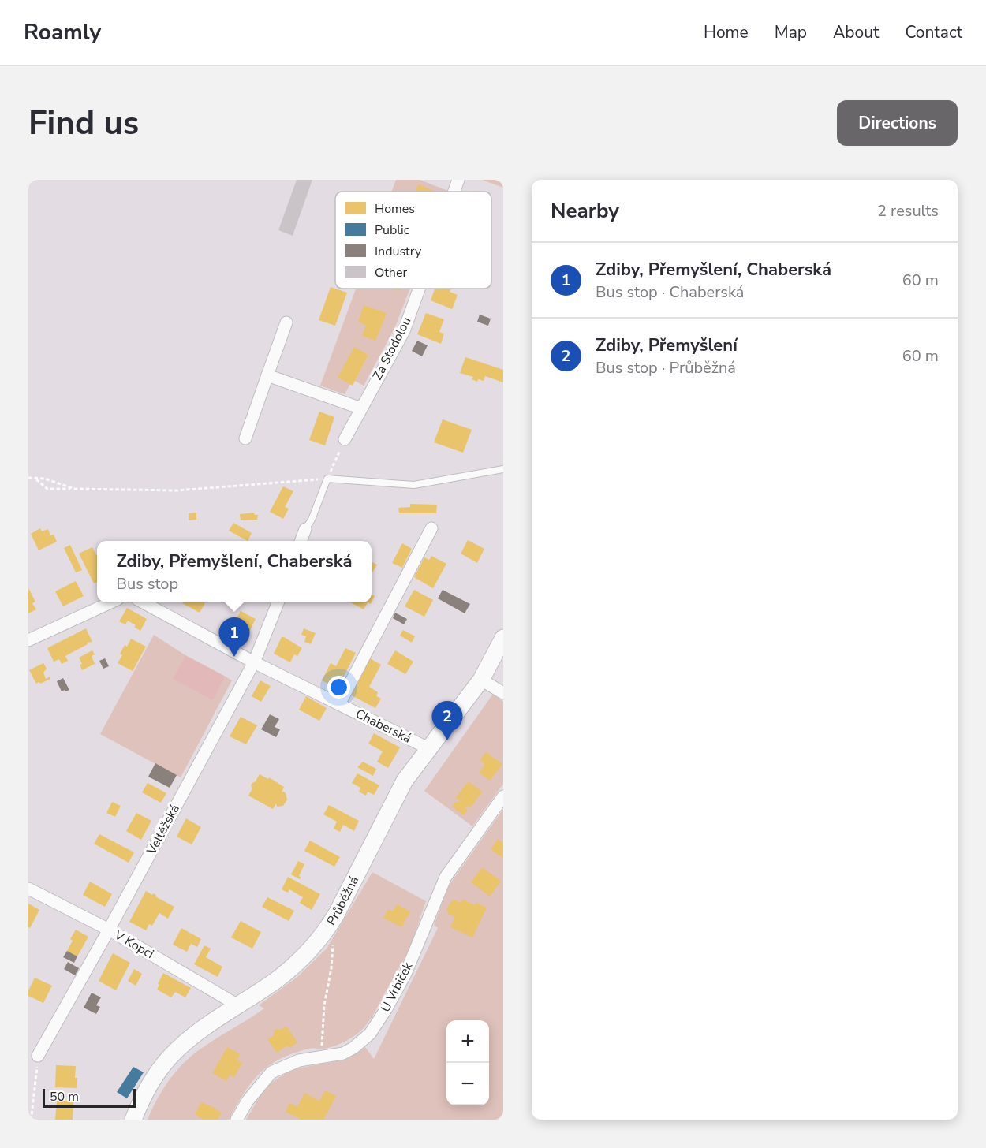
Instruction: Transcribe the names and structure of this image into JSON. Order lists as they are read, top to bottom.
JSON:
{
  "streets": {
    "street": [
      "Za Stodolou",
      "Chaberská",
      "Veltěžská",
      "Průběžná",
      "V Kopci",
      "U Vrbiček"
    ]
  },
  "crossings": [
    ["Chaberská", "Veltěžská"],
    ["Chaberská", "Průběžná"],
    ["Veltěžská", "V Kopci"],
    ["Průběžná", "V Kopci"]
  ],
  "legend": [
    "Homes",
    "Public",
    "Industry",
    "Other"
  ],
  "scale_bar": "50 m",
  "page": {
    "header": "Roamly",
    "nav": [
      "Home",
      "Map",
      "About",
      "Contact"
    ],
    "buttons": "Directions",
    "title": "Find us",
    "heading": ["Nearby", "2 results"],
    "list": [
      {
        "mark": "1",
        "name": "Zdiby, Přemyšlení, Chaberská",
        "note": "Bus stop · Chaberská",
        "value": "60 m"
      },
      {
        "mark": "2",
        "name": "Zdiby, Přemyšlení",
        "note": "Bus stop · Průběžná",
        "value": "60 m"
      }
    ],
    "popup": ["Zdiby, Přemyšlení, Chaberská", "Bus stop"],
    "pins": ["1", "2"],
    "map_buttons": ["+", "−"],
    "scale": "50 m"
  }
}
